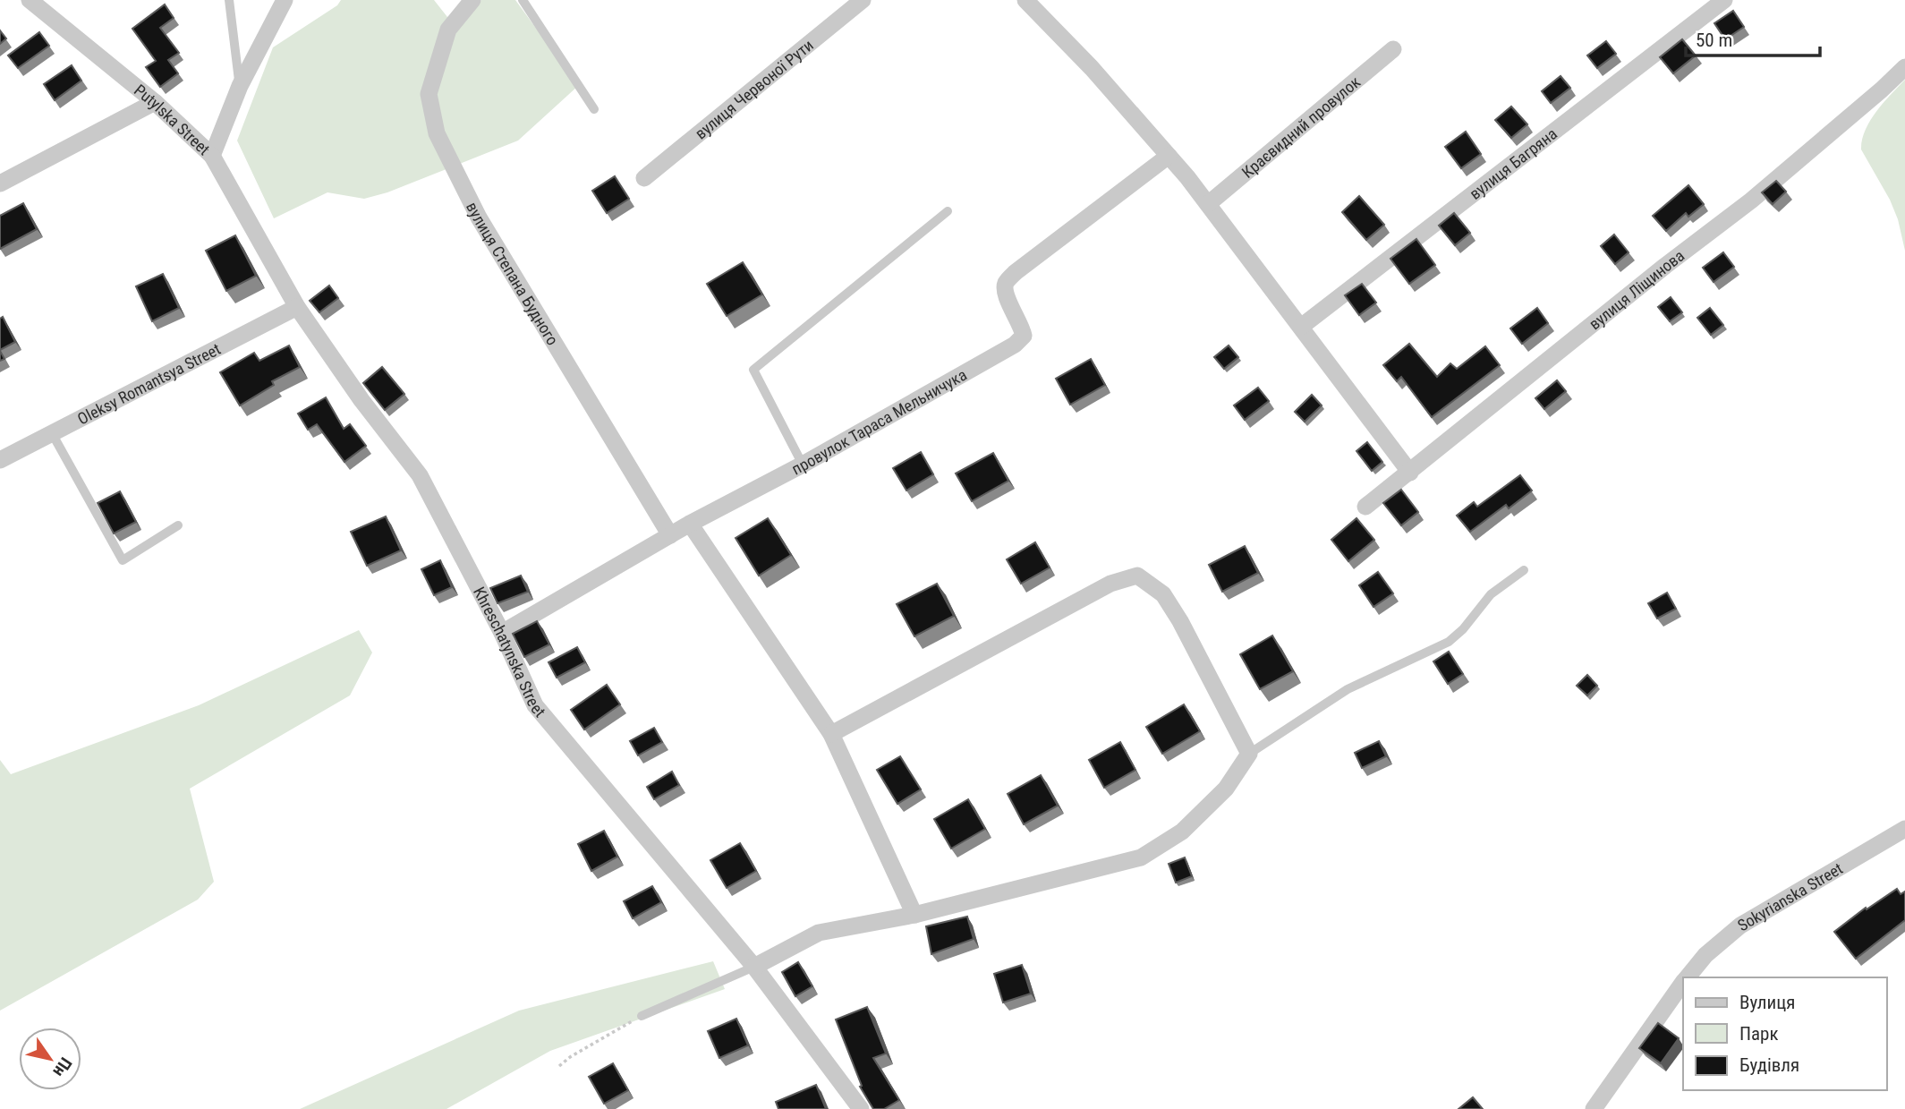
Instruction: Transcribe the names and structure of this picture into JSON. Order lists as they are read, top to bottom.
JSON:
{
  "streets": {
    "street": [
      "вулиця Червоної Рути",
      "Putylska Street",
      "Краєвидний провулок",
      "вулиця Багряна",
      "вулиця Степана Будного",
      "вулиця Ліщинова",
      "Oleksy Romantsya Street",
      "провулок Тараса Мельничука",
      "Khreschatynska Street",
      "Sokyrianska Street"
    ]
  },
  "crossings": [
    ["Putylska Street", "Khreschatynska Street"],
    ["вулиця Степана Будного", "провулок Тараса Мельничука"],
    ["Oleksy Romantsya Street", "Khreschatynska Street"],
    ["провулок Тараса Мельничука", "Khreschatynska Street"]
  ],
  "legend": ["Вулиця", "Парк", "Будівля"],
  "scale_bar": "50 m",
  "north": "bottom right"
}
